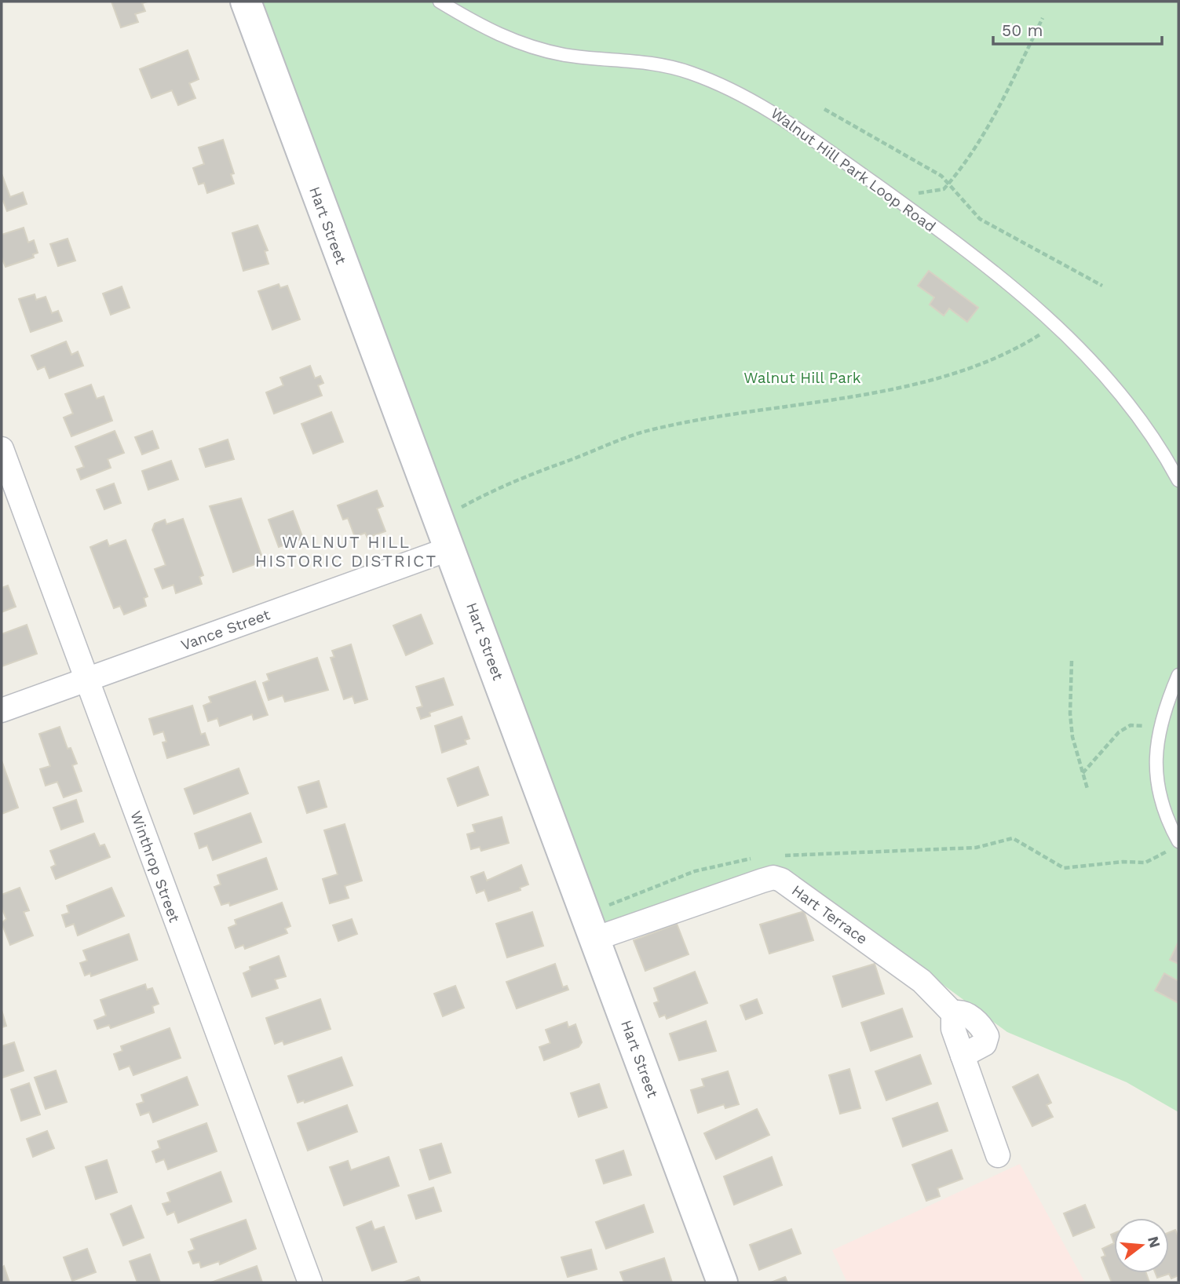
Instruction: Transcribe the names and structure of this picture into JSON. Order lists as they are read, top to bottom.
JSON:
{
  "streets": {
    "street": [
      "Hart Street",
      "Vance Street",
      "Winthrop Street",
      "Hart Terrace"
    ],
    "lane": ["Walnut Hill Park Loop Road"]
  },
  "crossings": [
    ["Hart Street", "Vance Street"],
    ["Hart Street", "Hart Terrace"],
    ["Vance Street", "Winthrop Street"]
  ],
  "districts": ["WALNUT HILL HISTORIC DISTRICT"],
  "parks": ["Walnut Hill Park"],
  "scale_bar": "50 m",
  "north": "right"
}
